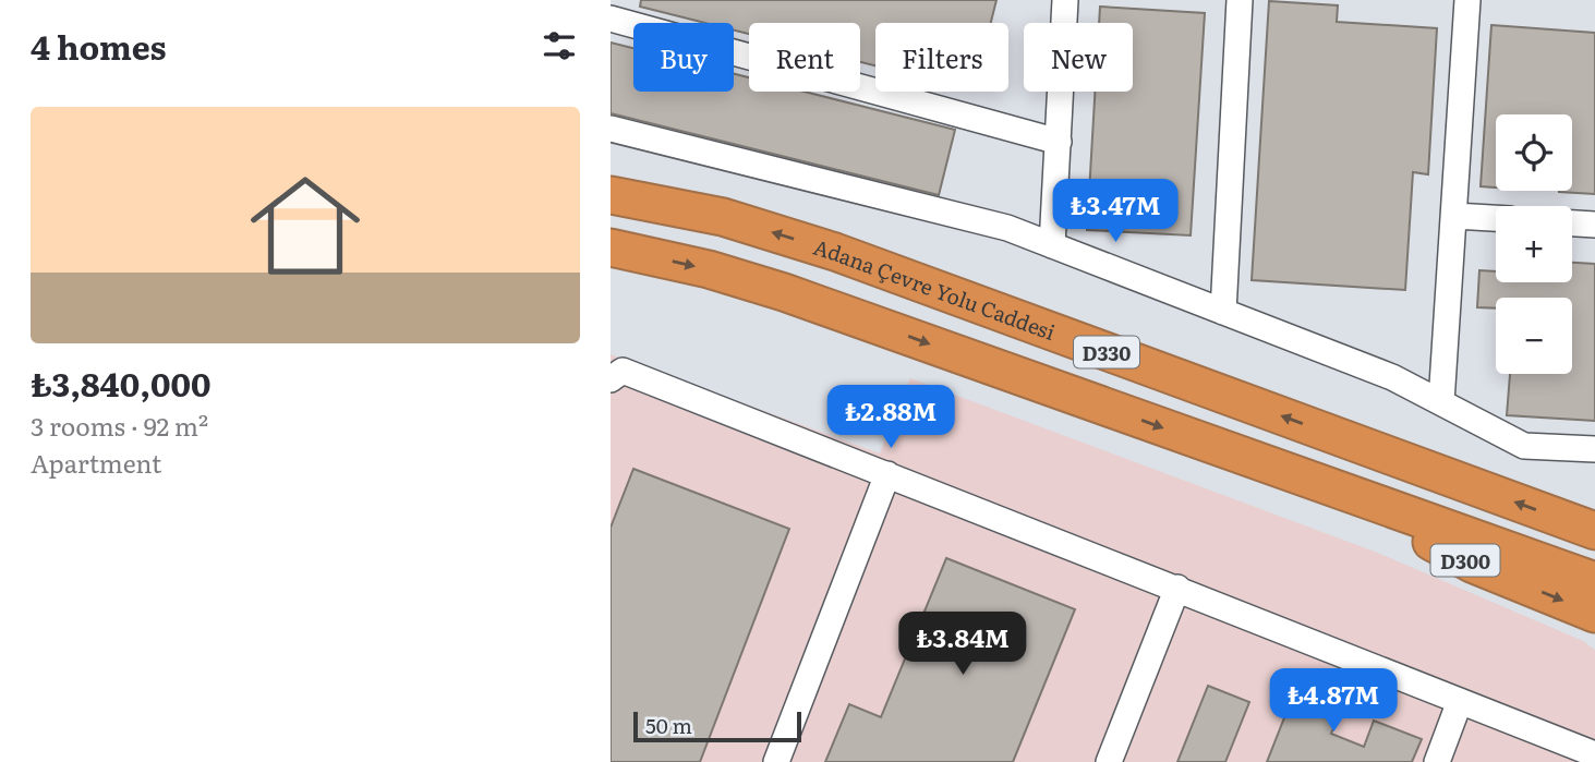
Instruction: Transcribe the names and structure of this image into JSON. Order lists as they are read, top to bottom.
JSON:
{
  "streets": {
    "highway": ["Adana Çevre Yolu Caddesi", "D330", "D300"]
  },
  "crossings": [
    ["D330", "D300"]
  ],
  "scale_bar": "50 m",
  "page": {
    "heading": "4 homes",
    "chip": [
      "Buy",
      "Rent",
      "Filters",
      "New"
    ],
    "list": [
      {
        "name": "₺3,840,000",
        "note": "3 rooms · 92 m² · Apartment"
      }
    ],
    "map_buttons": ["+", "−"],
    "price": [
      "₺3.47M",
      "₺2.88M",
      "₺3.84M",
      "₺4.87M"
    ],
    "scale": "50 m"
  }
}
